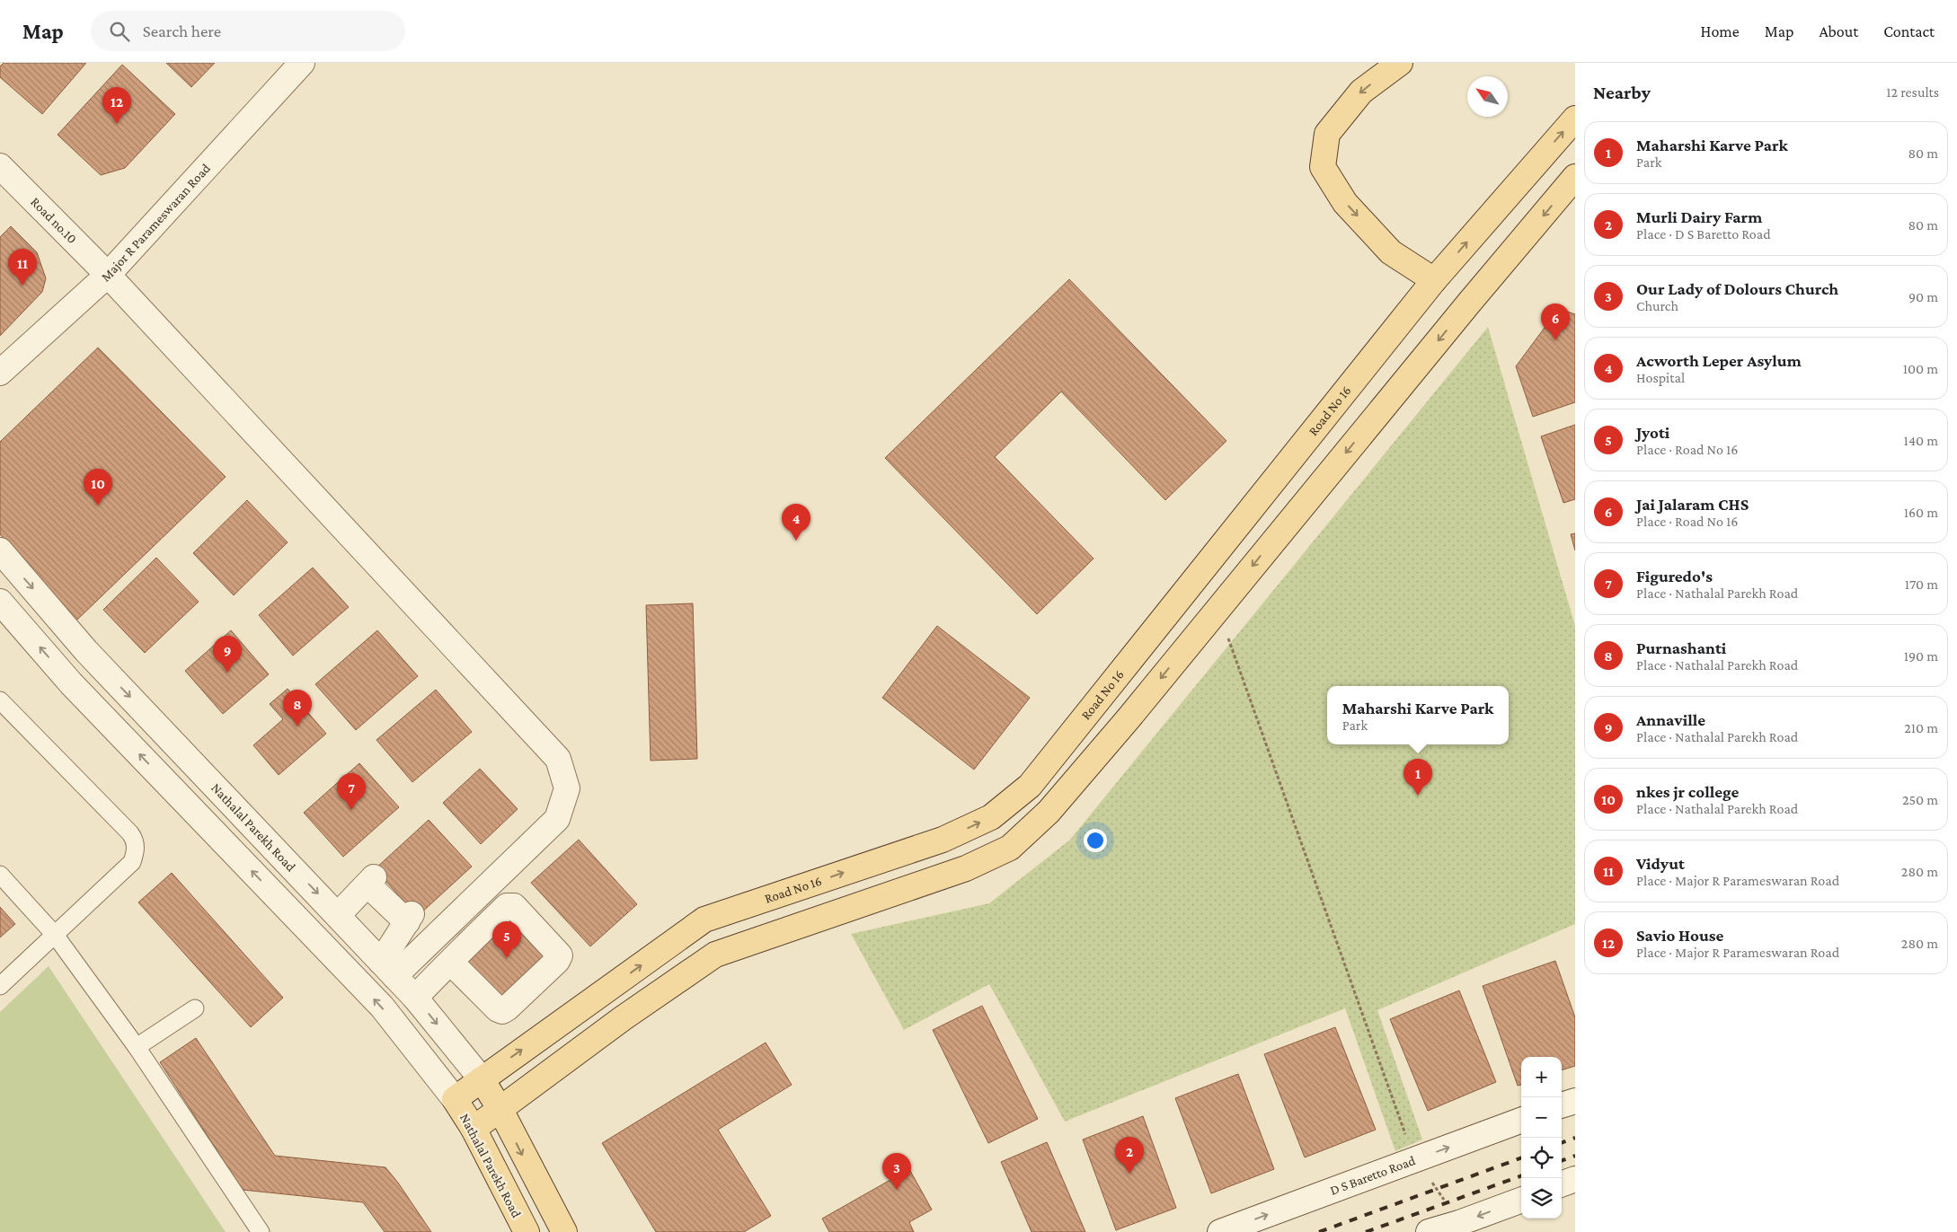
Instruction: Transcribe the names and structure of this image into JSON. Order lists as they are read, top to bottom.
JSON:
{
  "streets": {
    "main road": ["Road No 16", "Nathalal Parekh Road"],
    "street": ["Road no.10", "Major R Parameswaran Road", "D S Baretto Road"]
  },
  "crossings": [
    ["Road no.10", "Major R Parameswaran Road"],
    ["Road no.10", "Nathalal Parekh Road"],
    ["Road No 16", "Nathalal Parekh Road"]
  ],
  "north": "top left",
  "page": {
    "header": "Map",
    "search": "Search here",
    "nav": [
      "Home",
      "Map",
      "About",
      "Contact"
    ],
    "heading": ["Nearby", "12 results"],
    "pins": [
      "12",
      "11",
      "6",
      "10",
      "4",
      "9",
      "8",
      "1",
      "7",
      "5",
      "2",
      "3"
    ],
    "list": [
      {
        "mark": "1",
        "name": "Maharshi Karve Park",
        "note": "Park",
        "value": "80 m"
      },
      {
        "mark": "2",
        "name": "Murli Dairy Farm",
        "note": "Place · D S Baretto Road",
        "value": "80 m"
      },
      {
        "mark": "3",
        "name": "Our Lady of Dolours Church",
        "note": "Church",
        "value": "90 m"
      },
      {
        "mark": "4",
        "name": "Acworth Leper Asylum",
        "note": "Hospital",
        "value": "100 m"
      },
      {
        "mark": "5",
        "name": "Jyoti",
        "note": "Place · Road No 16",
        "value": "140 m"
      },
      {
        "mark": "6",
        "name": "Jai Jalaram CHS",
        "note": "Place · Road No 16",
        "value": "160 m"
      },
      {
        "mark": "7",
        "name": "Figuredo's",
        "note": "Place · Nathalal Parekh Road",
        "value": "170 m"
      },
      {
        "mark": "8",
        "name": "Purnashanti",
        "note": "Place · Nathalal Parekh Road",
        "value": "190 m"
      },
      {
        "mark": "9",
        "name": "Annaville",
        "note": "Place · Nathalal Parekh Road",
        "value": "210 m"
      },
      {
        "mark": "10",
        "name": "nkes jr college",
        "note": "Place · Nathalal Parekh Road",
        "value": "250 m"
      },
      {
        "mark": "11",
        "name": "Vidyut",
        "note": "Place · Major R Parameswaran Road",
        "value": "280 m"
      },
      {
        "mark": "12",
        "name": "Savio House",
        "note": "Place · Major R Parameswaran Road",
        "value": "280 m"
      }
    ],
    "popup": ["Maharshi Karve Park", "Park"],
    "map_buttons": ["+", "−"]
  }
}
